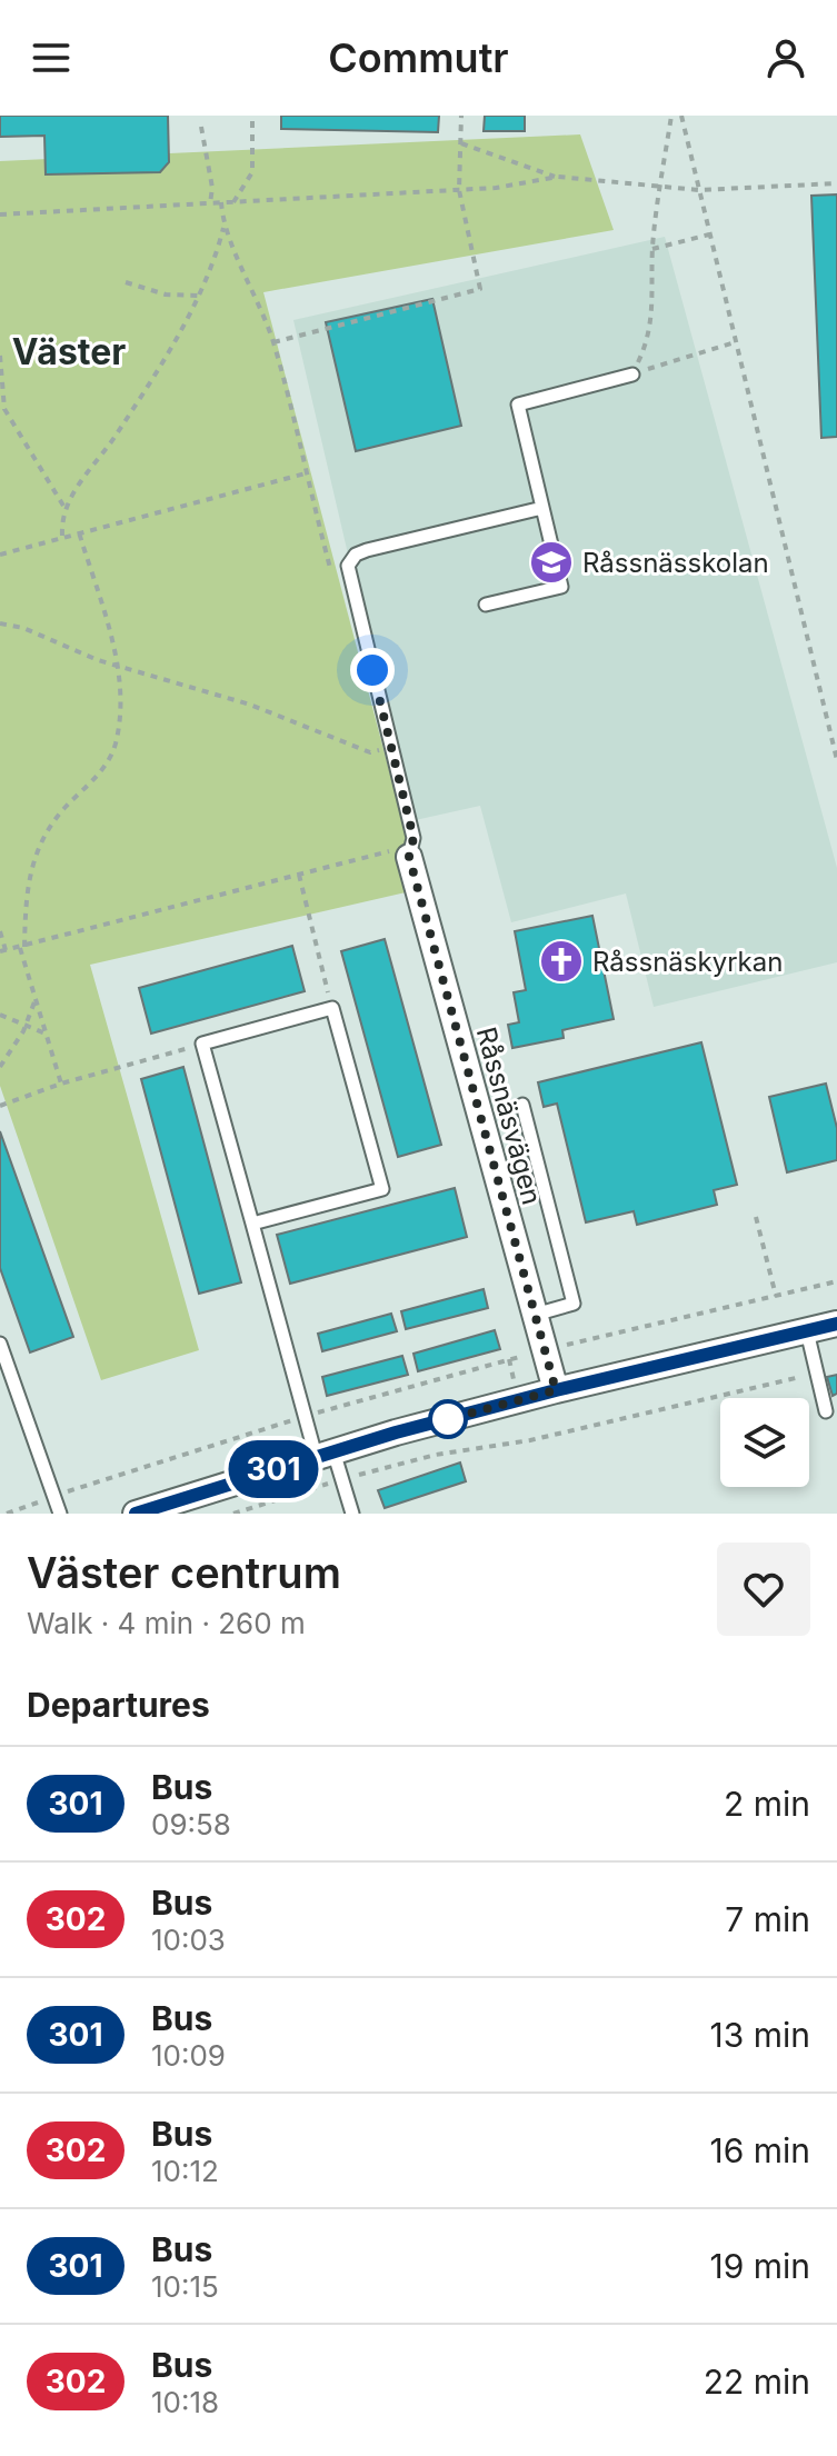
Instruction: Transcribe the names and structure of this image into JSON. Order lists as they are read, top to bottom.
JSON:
{
  "streets": {
    "street": ["Råssnäsvägen"]
  },
  "districts": ["Väster"],
  "places": {
    "school or university": ["Råssnässkolan"],
    "church": ["Råssnäskyrkan"]
  },
  "lines": ["bus line 301"],
  "page": {
    "header": "Commutr",
    "on_map": "301",
    "heading": [
      ["Väster centrum", "Walk · 4 min · 260 m"],
      "Departures"
    ],
    "list": [
      {
        "mark": "301",
        "name": "Bus",
        "note": "09:58",
        "value": "2 min"
      },
      {
        "mark": "302",
        "name": "Bus",
        "note": "10:03",
        "value": "7 min"
      },
      {
        "mark": "301",
        "name": "Bus",
        "note": "10:09",
        "value": "13 min"
      },
      {
        "mark": "302",
        "name": "Bus",
        "note": "10:12",
        "value": "16 min"
      },
      {
        "mark": "301",
        "name": "Bus",
        "note": "10:15",
        "value": "19 min"
      },
      {
        "mark": "302",
        "name": "Bus",
        "note": "10:18",
        "value": "22 min"
      }
    ]
  }
}
